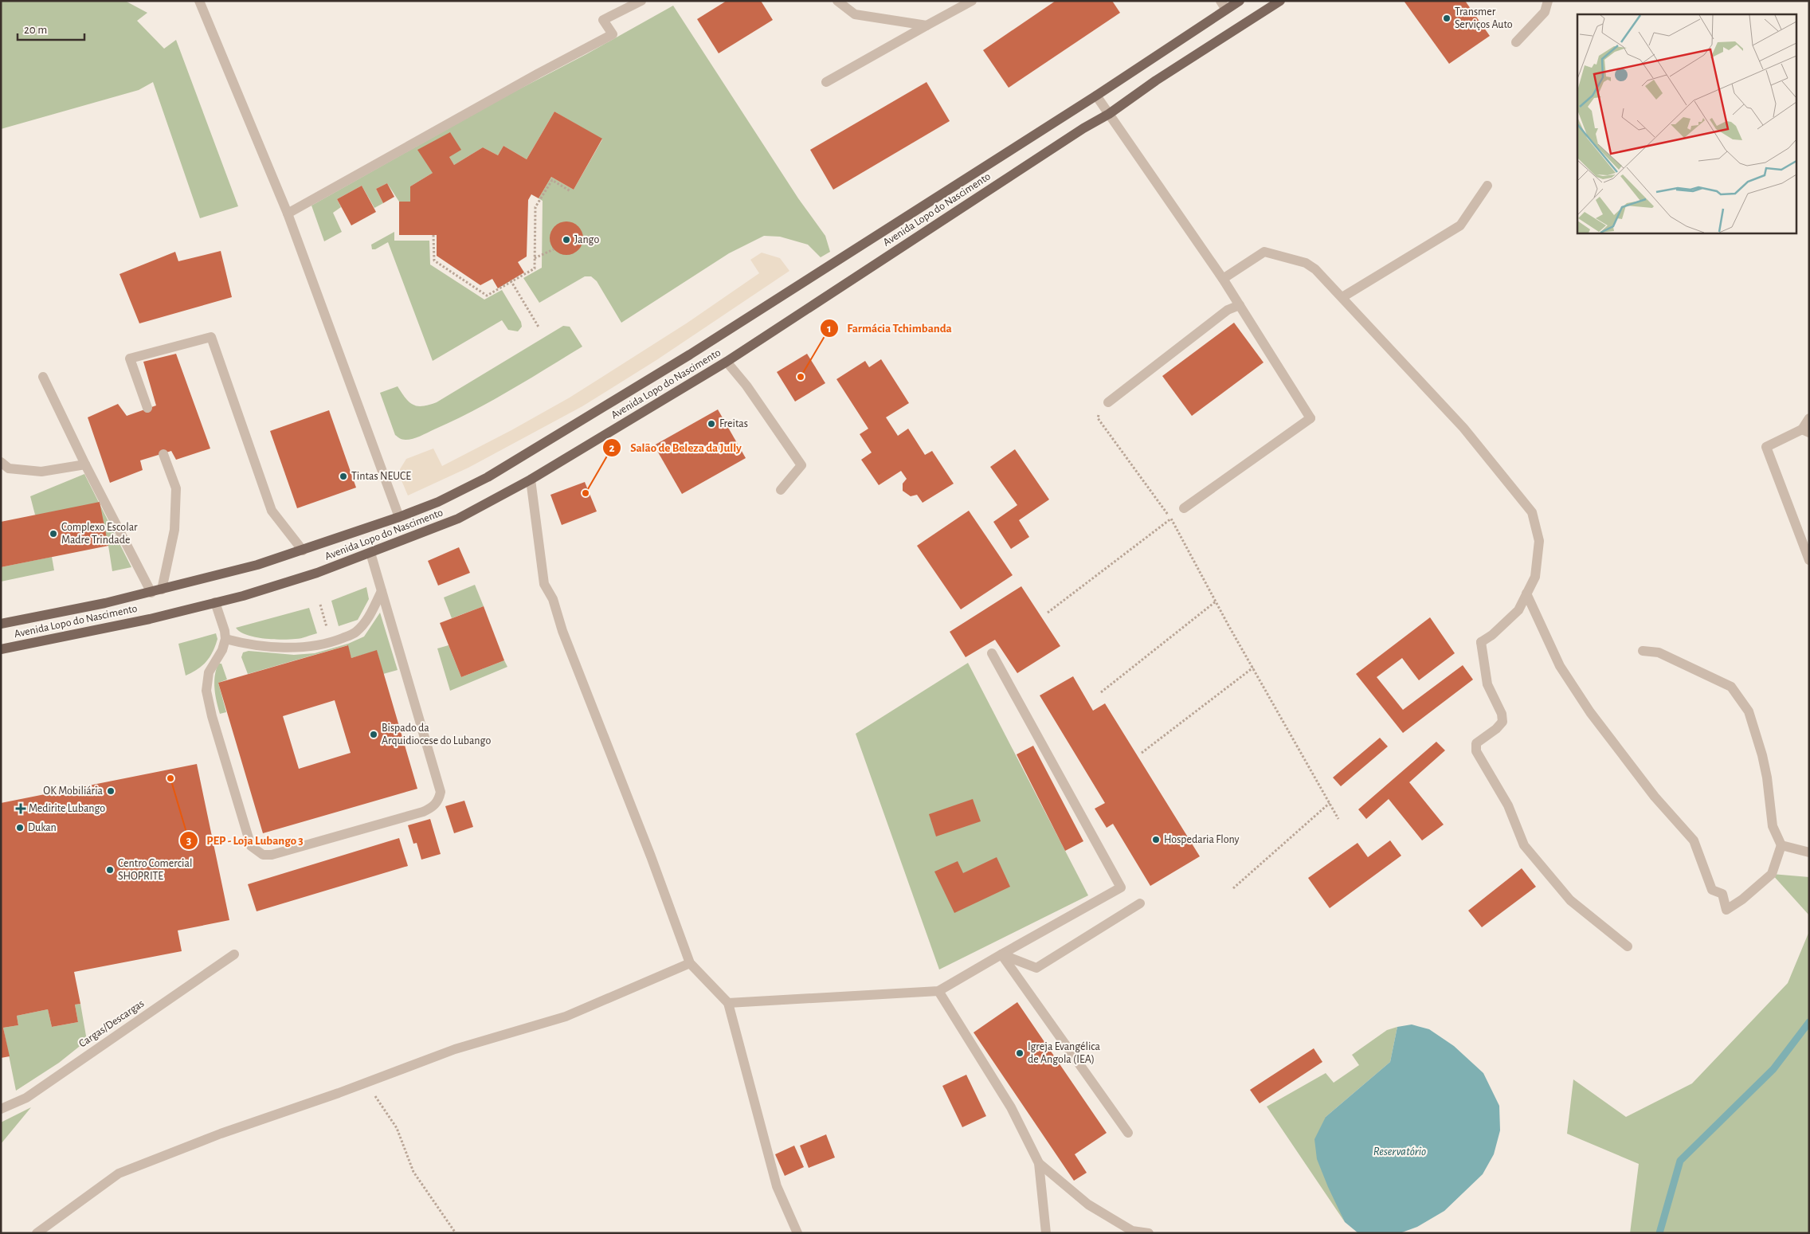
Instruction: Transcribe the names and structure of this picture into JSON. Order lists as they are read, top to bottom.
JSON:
{
  "streets": {
    "main road": ["Avenida Lopo do Nascimento"],
    "street": ["Cargas/Descargas"]
  },
  "water": ["Reservatório"],
  "places": {
    "other": [
      "Transmer Serviços Auto",
      "Jango",
      "Farmácia Tchimbanda",
      "Freitas",
      "Tintas NEUCE",
      "Salão de Beleza da Jully",
      "Complexo Escolar Madre Trindade",
      "Bispado da Arquidiocese do Lubango",
      "PEP - Loja Lubango 3",
      "OK Mobiliária",
      "Dukan",
      "Hospedaria Flony",
      "Centro Comercial SHOPRITE",
      "Igreja Evangélica de Angola (IEA)"
    ],
    "health": ["Medirite Lubango"]
  },
  "scale_bar": "20 m"
}
